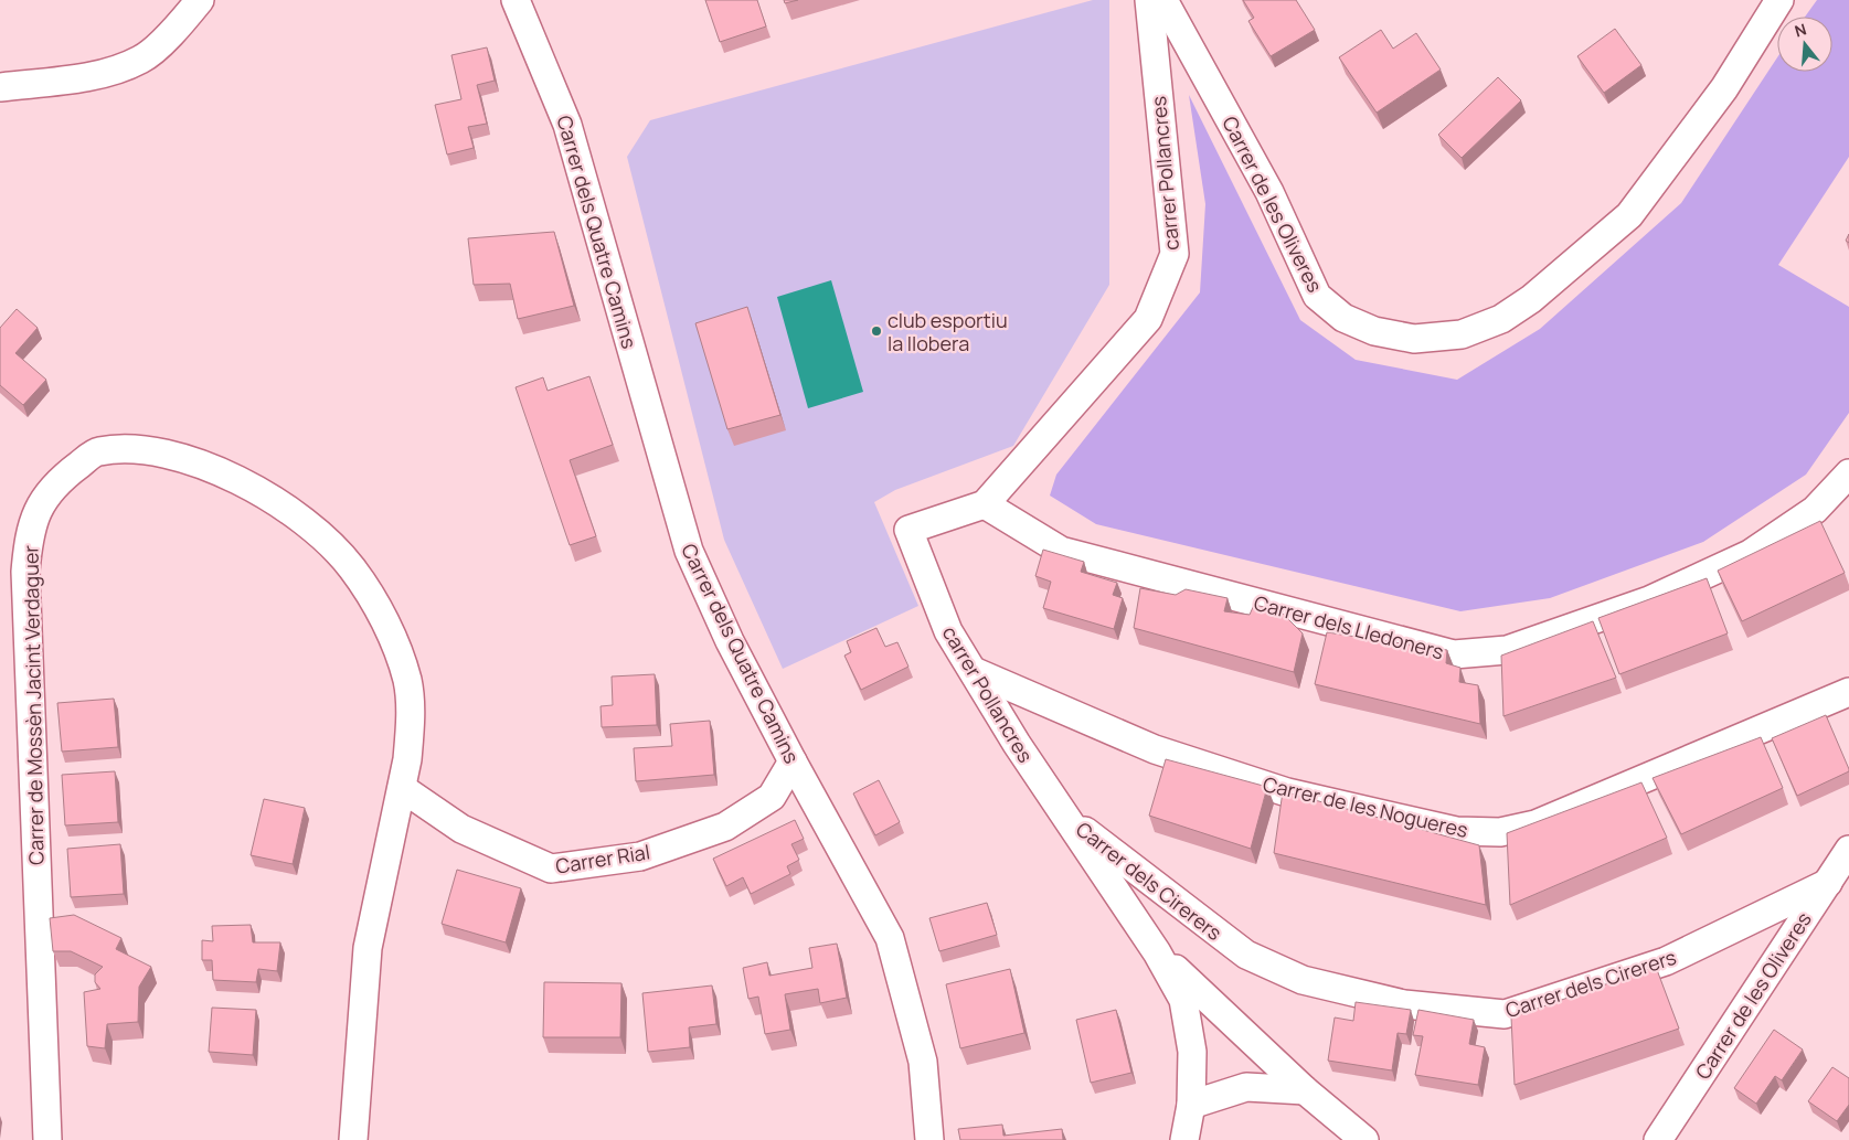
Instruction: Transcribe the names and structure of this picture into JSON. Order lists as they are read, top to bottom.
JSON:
{
  "streets": {
    "street": [
      "carrer Pollancres",
      "Carrer de les Oliveres",
      "Carrer dels Quatre Camins",
      "Carrer dels Lledoners",
      "Carrer de Mossèn Jacint Verdaguer",
      "Carrer de les Nogueres",
      "Carrer Rial",
      "Carrer dels Cirerers"
    ]
  },
  "crossings": [
    ["carrer Pollancres", "Carrer dels Lledoners"],
    ["carrer Pollancres", "Carrer de les Nogueres"],
    ["carrer Pollancres", "Carrer dels Cirerers"],
    ["Carrer de les Oliveres", "Carrer dels Cirerers"],
    ["Carrer dels Quatre Camins", "Carrer Rial"],
    ["Carrer de Mossèn Jacint Verdaguer", "Carrer Rial"]
  ],
  "places": ["club esportiu la llobera"],
  "north": "top"
}
